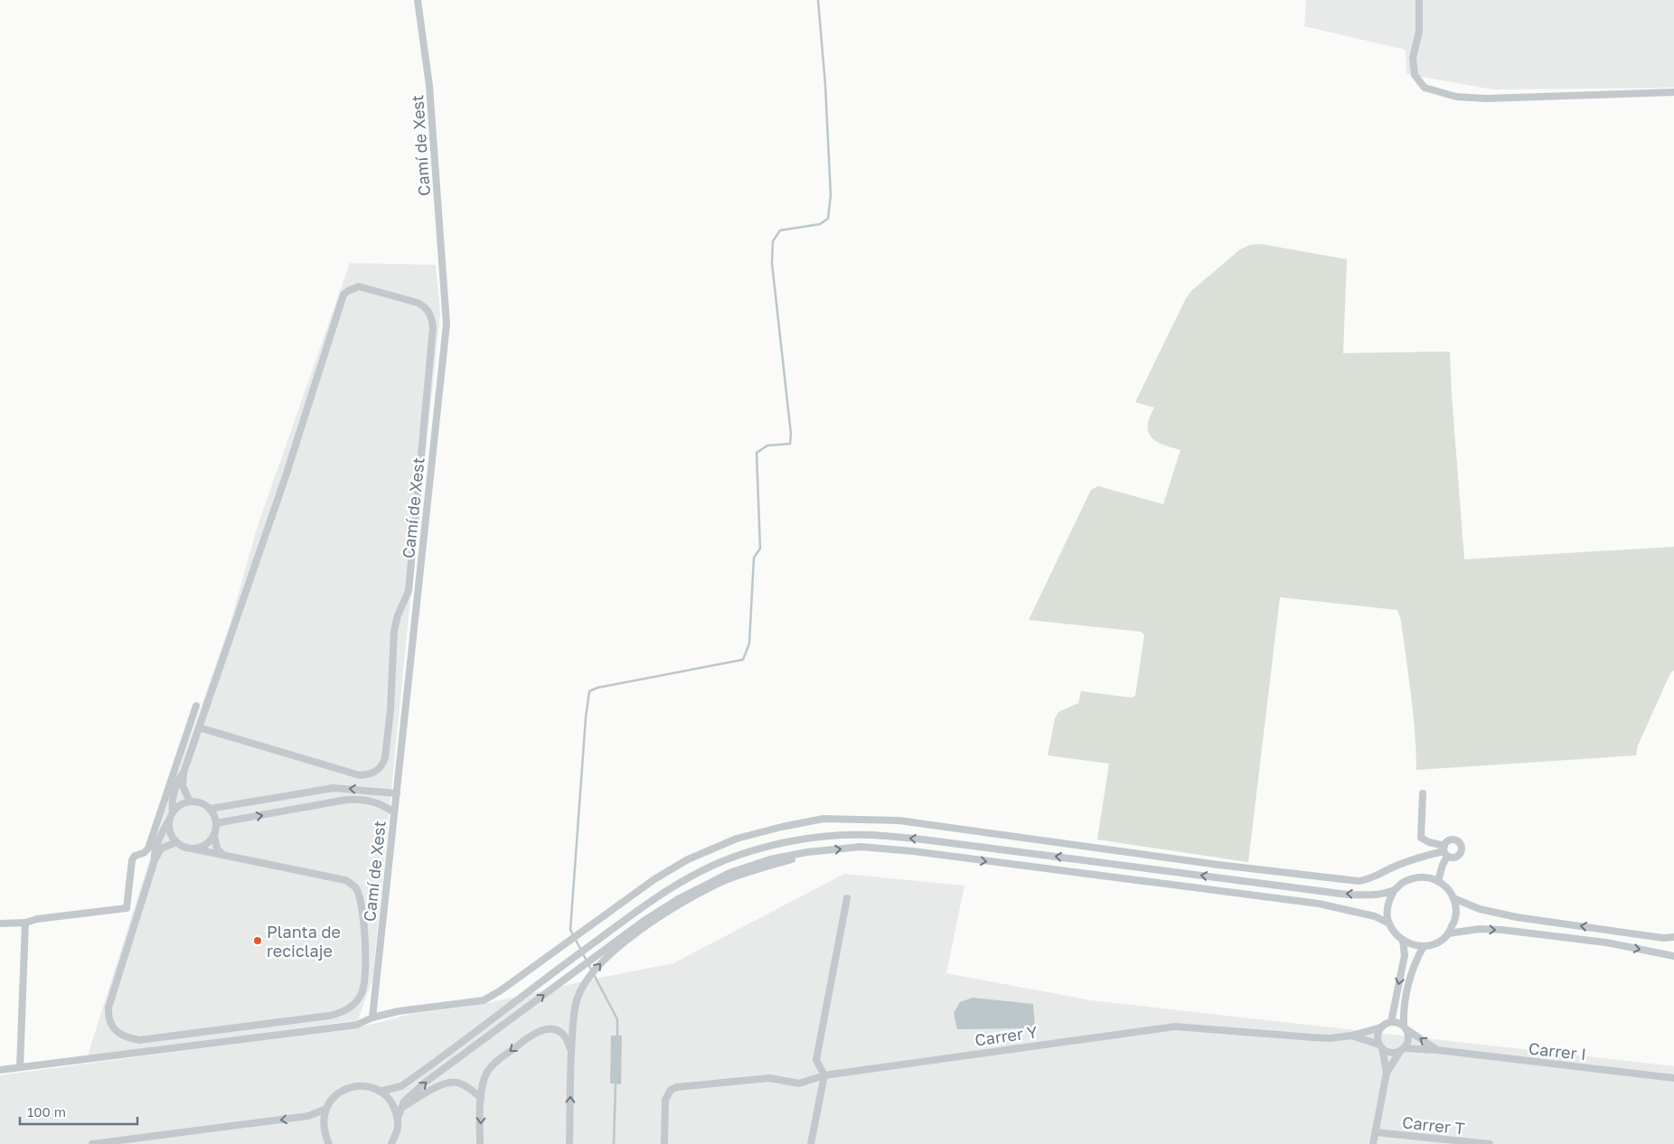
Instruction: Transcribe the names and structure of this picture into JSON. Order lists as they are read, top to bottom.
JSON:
{
  "streets": {
    "street": [
      "Camí de Xest",
      "Carrer Y",
      "Carrer I",
      "Carrer T"
    ]
  },
  "crossings": [
    ["Carrer Y", "Carrer I"]
  ],
  "places": ["Planta de reciclaje"],
  "scale_bar": "100 m"
}
